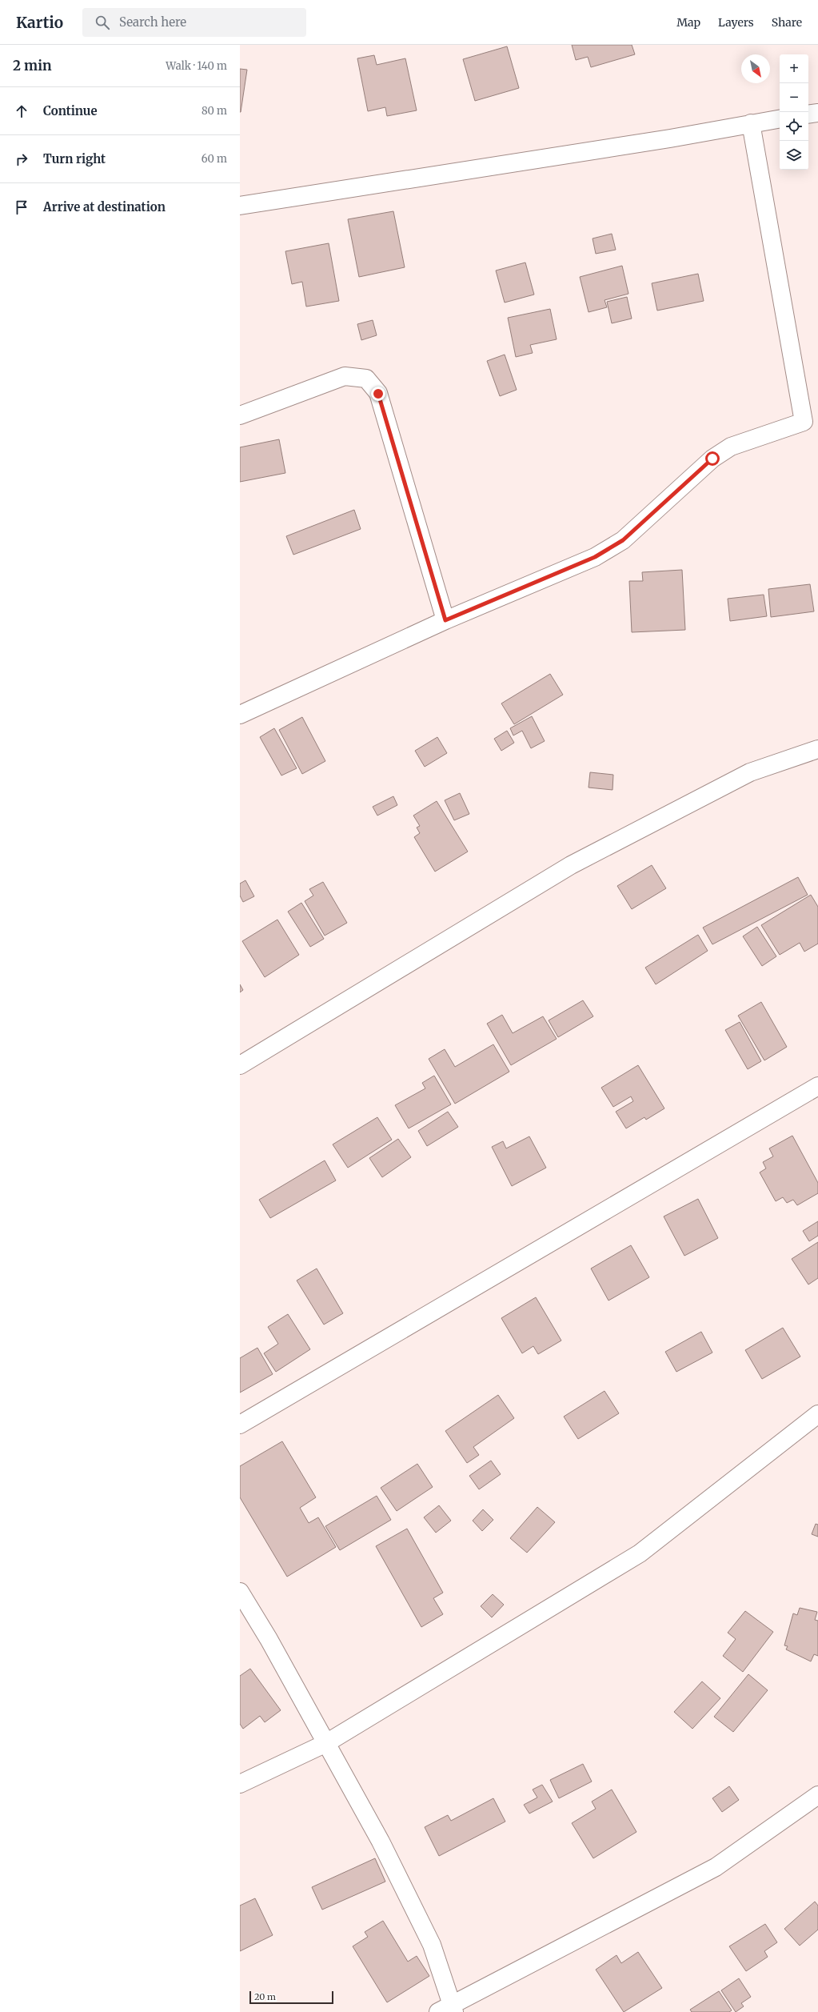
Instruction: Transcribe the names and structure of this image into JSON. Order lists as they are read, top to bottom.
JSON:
{
  "scale_bar": "20 m",
  "north": "bottom right",
  "page": {
    "header": "Kartio",
    "search": "Search here",
    "nav": ["Map", "Layers", "Share"],
    "heading": ["2 min", "Walk · 140 m"],
    "map_buttons": ["+", "−"],
    "list": [
      ["Continue", "80 m"],
      ["Turn right", "60 m"],
      "Arrive at destination"
    ],
    "scale": "20 m"
  }
}
